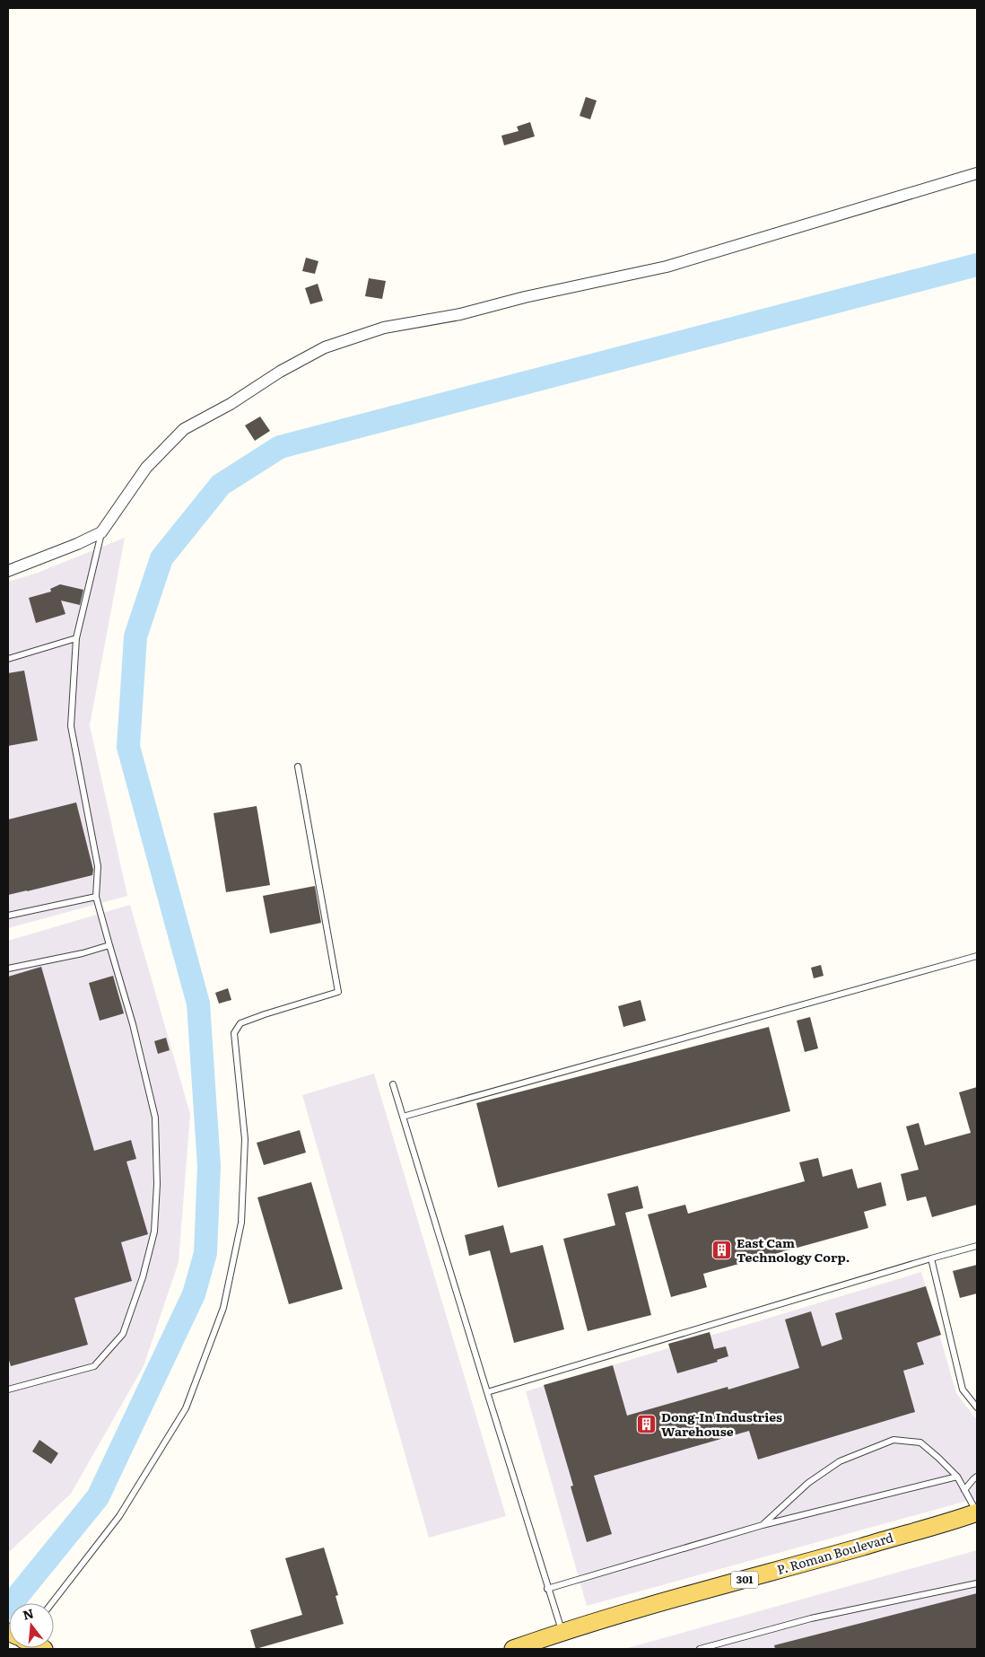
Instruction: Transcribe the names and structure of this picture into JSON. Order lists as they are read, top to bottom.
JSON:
{
  "streets": {
    "main road": ["P. Roman Boulevard", "301"]
  },
  "places": {
    "building": ["East Cam Technology Corp.", "Dong-In Industries Warehouse"]
  },
  "north": "top"
}
